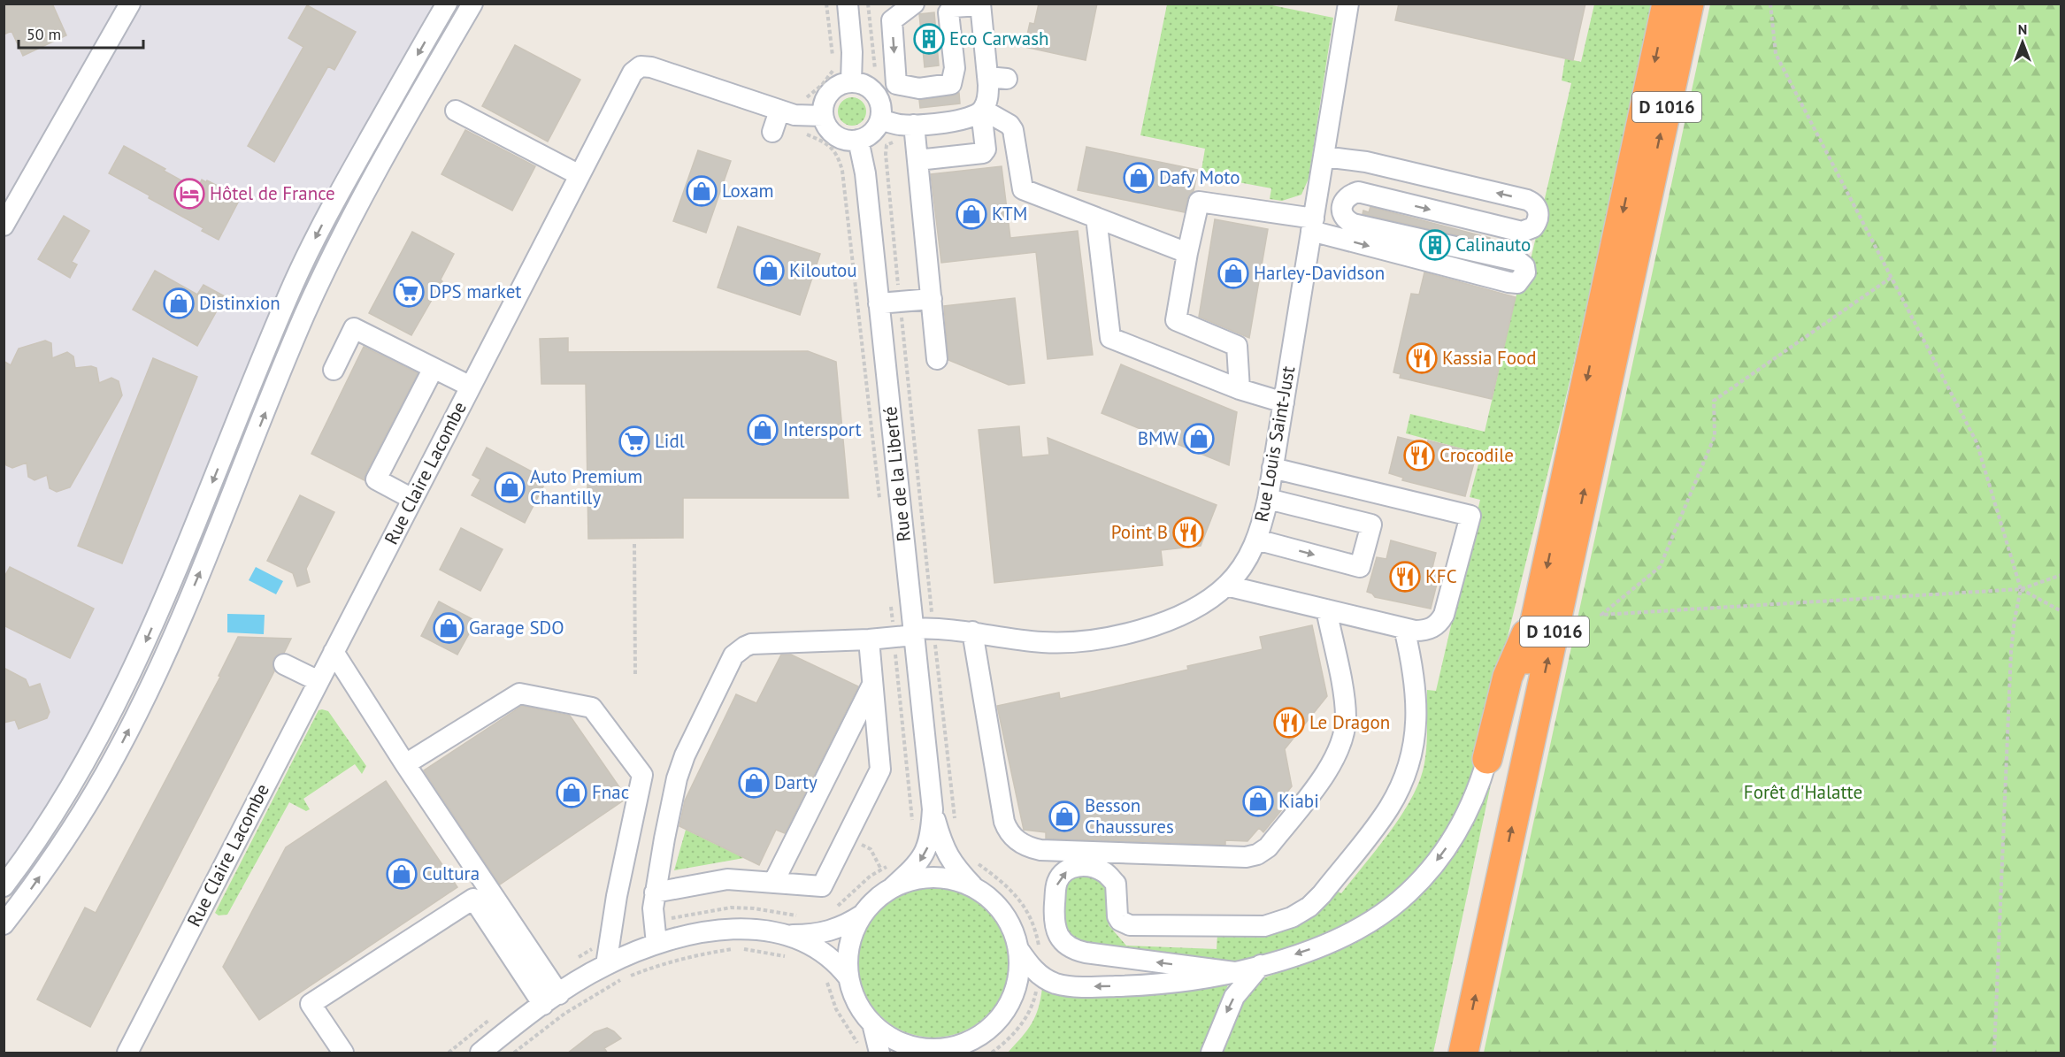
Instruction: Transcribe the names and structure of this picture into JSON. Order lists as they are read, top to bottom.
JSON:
{
  "streets": {
    "highway": ["D 1016"],
    "street": ["Rue Louis Saint-Just", "Rue Claire Lacombe", "Rue de la Liberté"]
  },
  "crossings": [
    ["Rue Louis Saint-Just", "Rue de la Liberté"],
    ["Rue Claire Lacombe", "Rue de la Liberté"]
  ],
  "parks": ["Forêt d'Halatte"],
  "places": {
    "building": ["Eco Carwash", "Calinauto"],
    "shop": [
      "Dafy Moto",
      "Loxam",
      "KTM",
      "Kiloutou",
      "Harley-Davidson",
      "Distinxion",
      "Intersport",
      "BMW",
      "Auto Premium Chantilly",
      "Garage SDO",
      "Darty",
      "Fnac",
      "Kiabi",
      "Besson Chaussures",
      "Cultura"
    ],
    "hotel": ["Hôtel de France"],
    "supermarket": ["DPS market", "Lidl"],
    "restaurant": [
      "Kassia Food",
      "Crocodile",
      "Point B",
      "KFC",
      "Le Dragon"
    ]
  },
  "scale_bar": "50 m",
  "north": "top"
}
